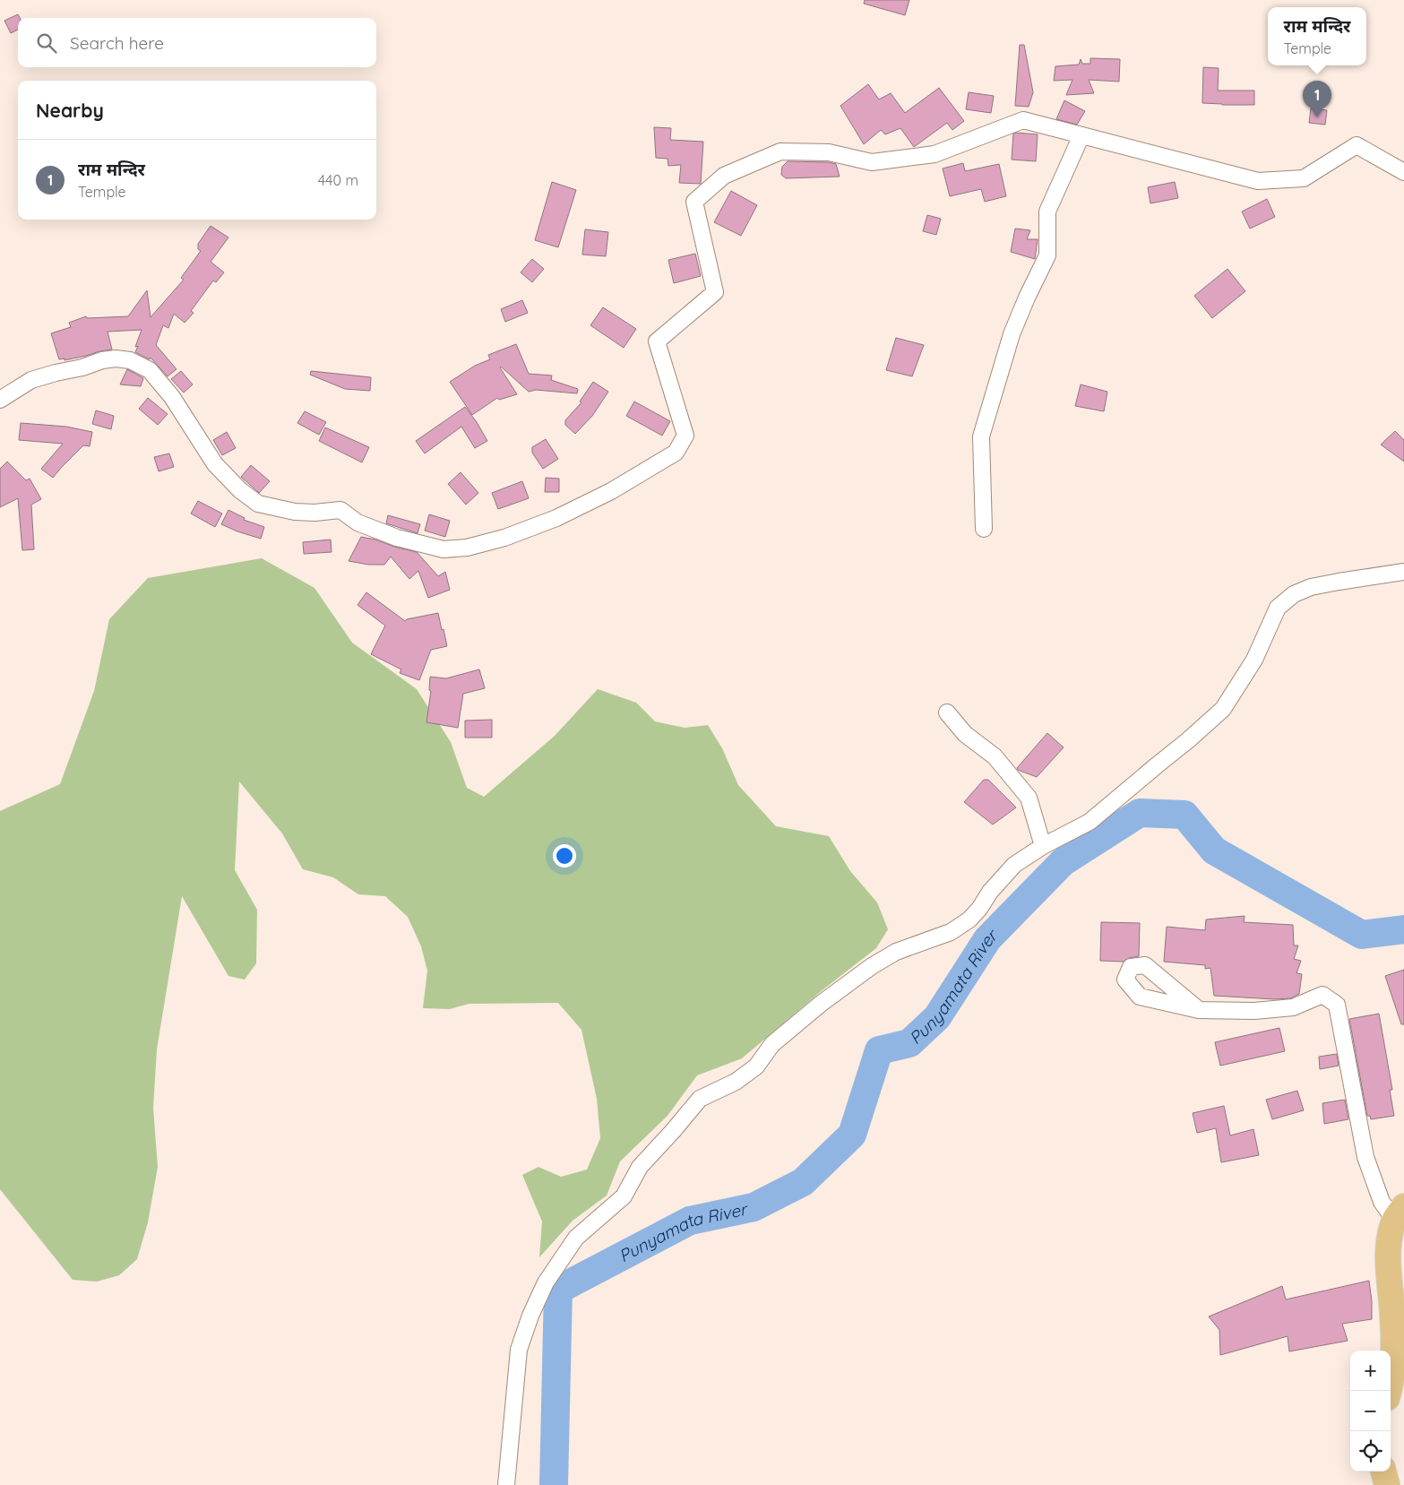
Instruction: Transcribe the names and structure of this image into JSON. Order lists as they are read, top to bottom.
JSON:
{
  "water": ["Punyamata River"],
  "page": {
    "popup": ["राम मन्दिर", "Temple"],
    "search": "Search here",
    "pins": "1",
    "heading": "Nearby",
    "list": [
      {
        "mark": "1",
        "name": "राम मन्दिर",
        "note": "Temple",
        "value": "440 m"
      }
    ],
    "map_buttons": ["+", "−"]
  }
}
